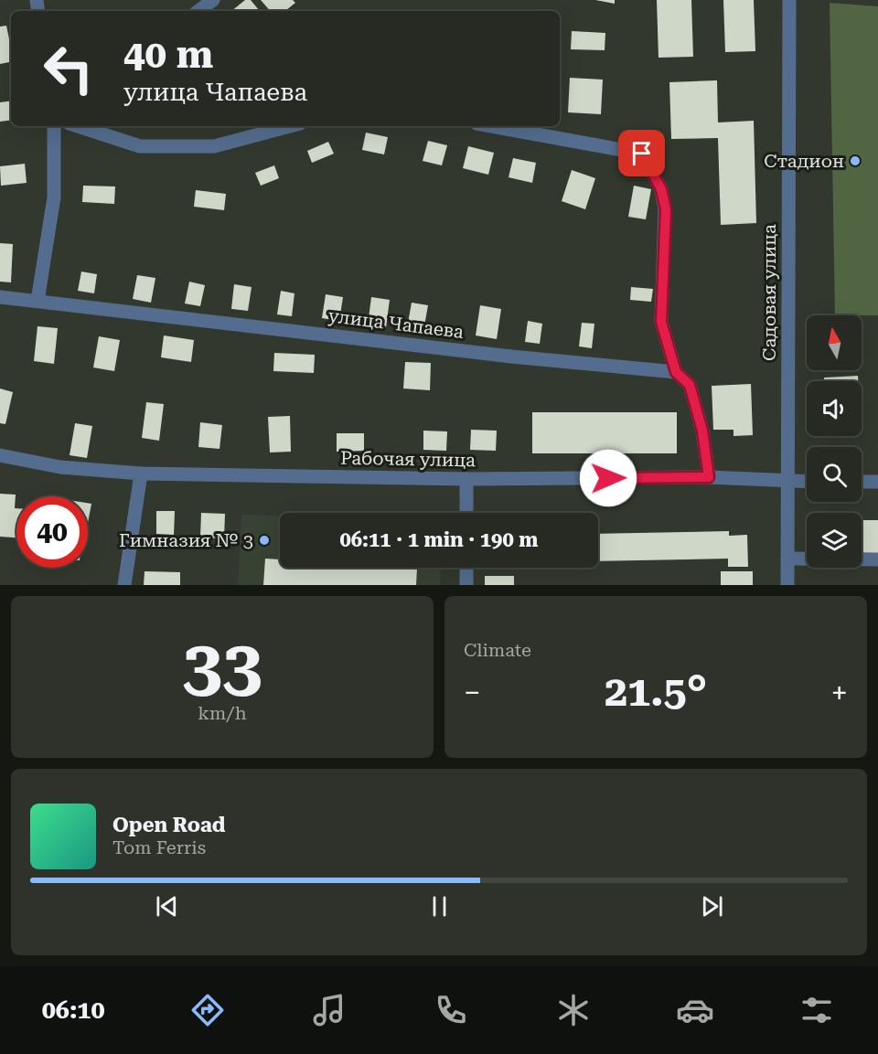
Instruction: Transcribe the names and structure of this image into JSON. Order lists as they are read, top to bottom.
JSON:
{
  "streets": {
    "street": ["Садовая улица", "улица Чапаева", "Рабочая улица"]
  },
  "crossings": [
    ["Садовая улица", "Рабочая улица"]
  ],
  "places": ["Стадион", "Гимназия № 3"],
  "north": "top",
  "page": {
    "turn": ["40 m", "улица Чапаева"],
    "limit": "40",
    "trip": "06:11 · 1 min · 190 m",
    "tile": [
      ["33", "km/h"],
      "Climate"
    ],
    "heat": ["−", "21.5°", "+"],
    "song": ["Open Road", "Tom Ferris"],
    "tabs": "06:10"
  }
}
